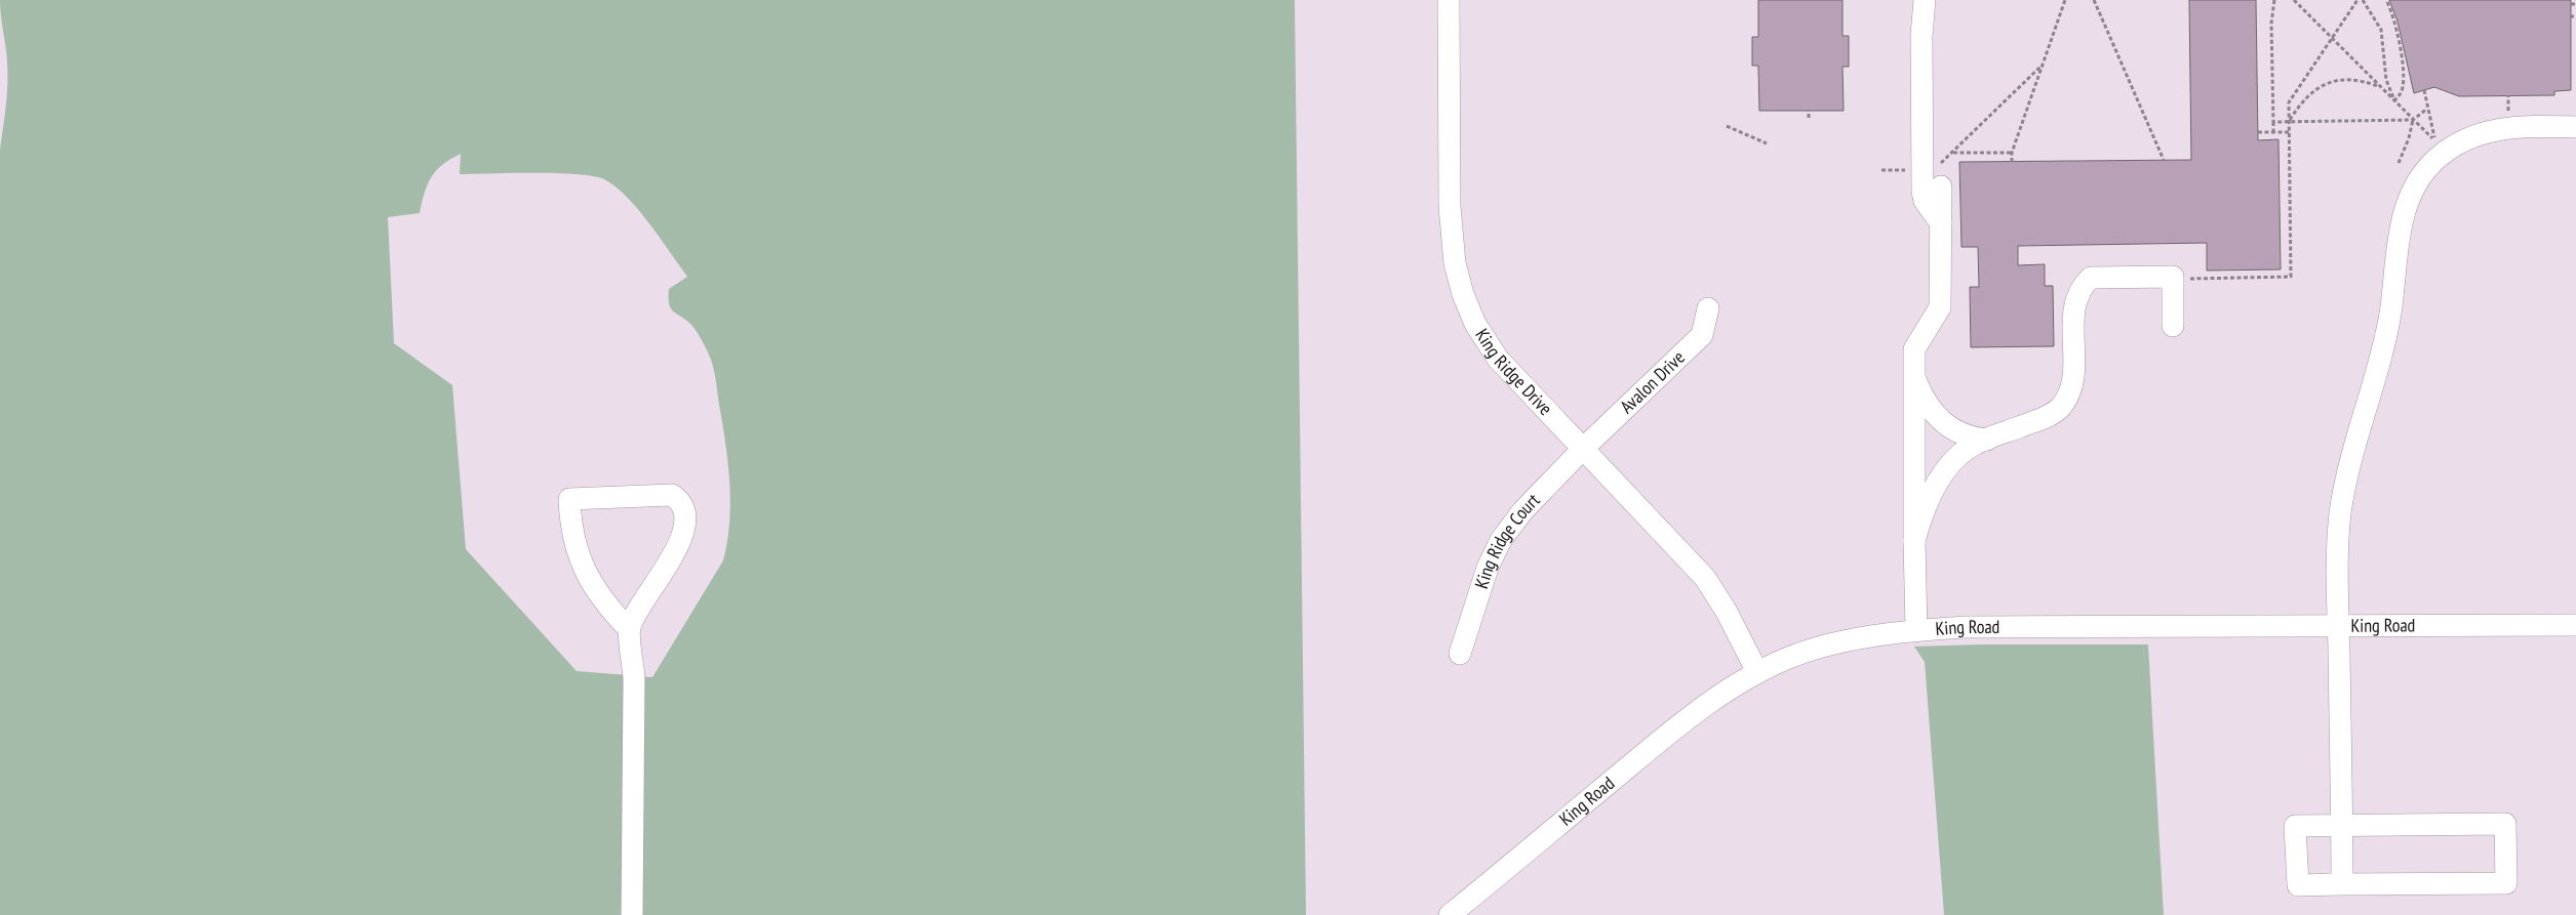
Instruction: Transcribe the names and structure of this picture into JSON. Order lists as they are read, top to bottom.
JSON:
{
  "streets": {
    "street": [
      "King Ridge Drive",
      "Avalon Drive",
      "King Ridge Court",
      "King Road"
    ]
  },
  "crossings": [
    ["King Ridge Drive", "Avalon Drive"],
    ["King Ridge Drive", "King Ridge Court"],
    ["King Ridge Drive", "King Road"],
    ["Avalon Drive", "King Ridge Court"]
  ]
}
